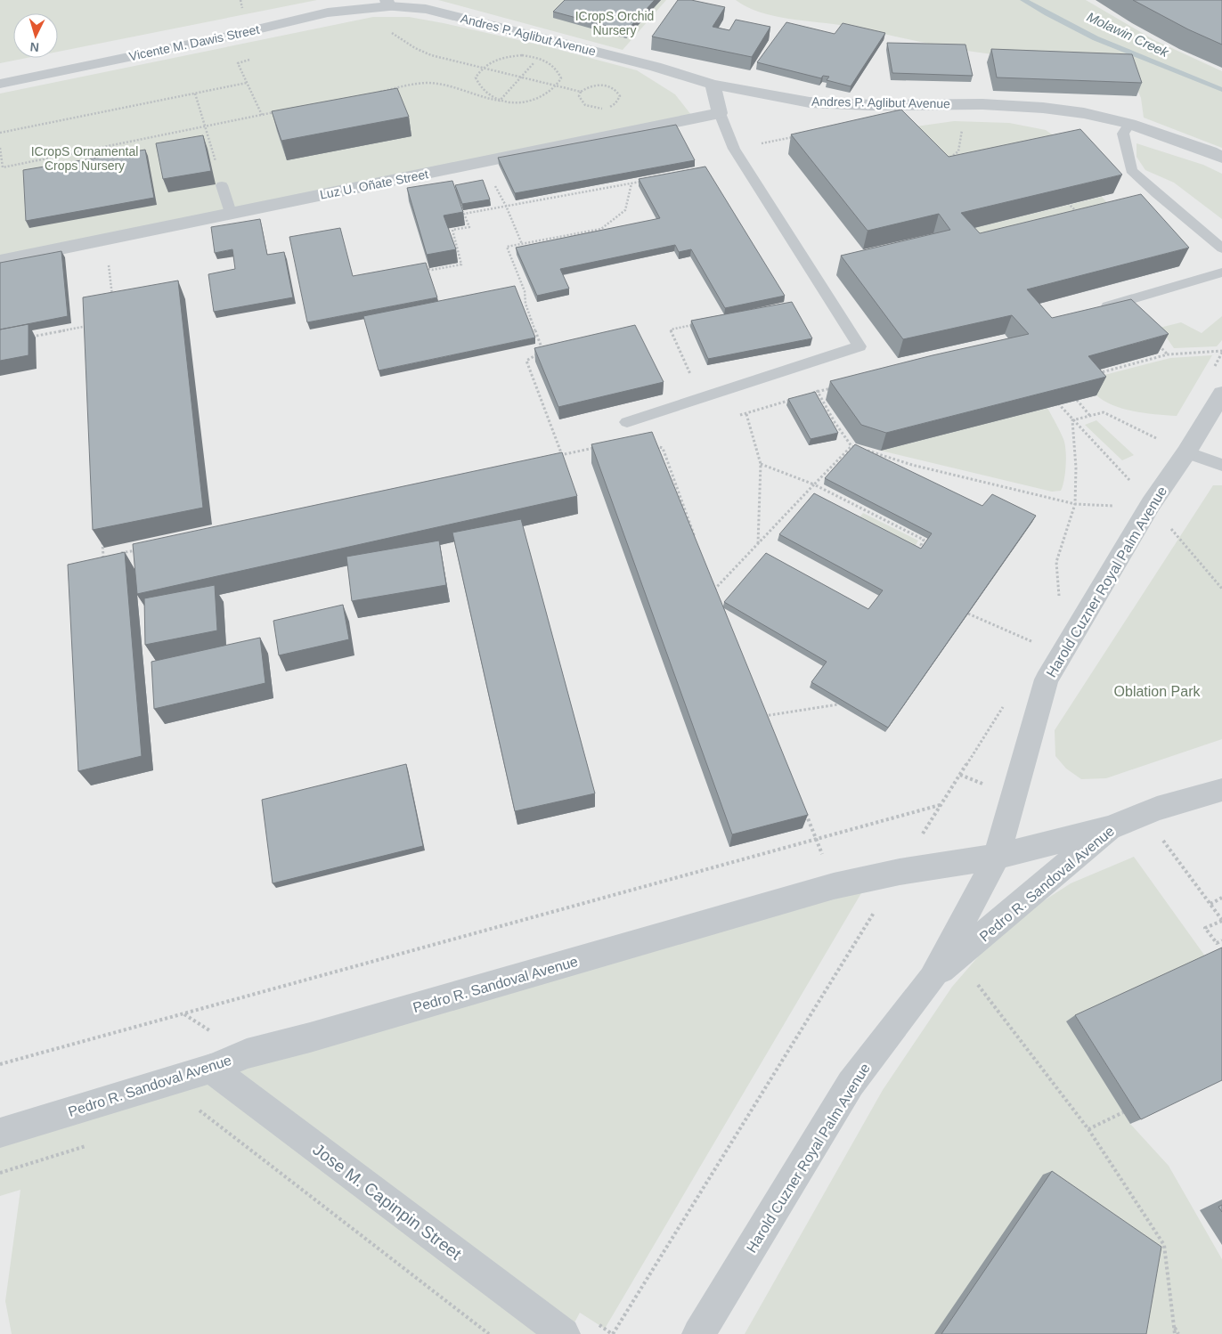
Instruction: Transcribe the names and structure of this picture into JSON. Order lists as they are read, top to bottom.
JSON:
{
  "streets": {
    "street": [
      "Andres P. Aglibut Avenue",
      "Vicente M. Dawis Street",
      "Luz U. Oñate Street",
      "Harold Cuzner Royal Palm Avenue",
      "Pedro R. Sandoval Avenue",
      "Jose M. Capinpin Street"
    ]
  },
  "crossings": [
    ["Andres P. Aglibut Avenue", "Vicente M. Dawis Street"],
    ["Harold Cuzner Royal Palm Avenue", "Pedro R. Sandoval Avenue"],
    ["Pedro R. Sandoval Avenue", "Jose M. Capinpin Street"]
  ],
  "water": ["Molawin Creek"],
  "parks": ["ICropS Orchid Nursery", "ICropS Ornamental Crops Nursery", "Oblation Park"],
  "north": "bottom"
}
